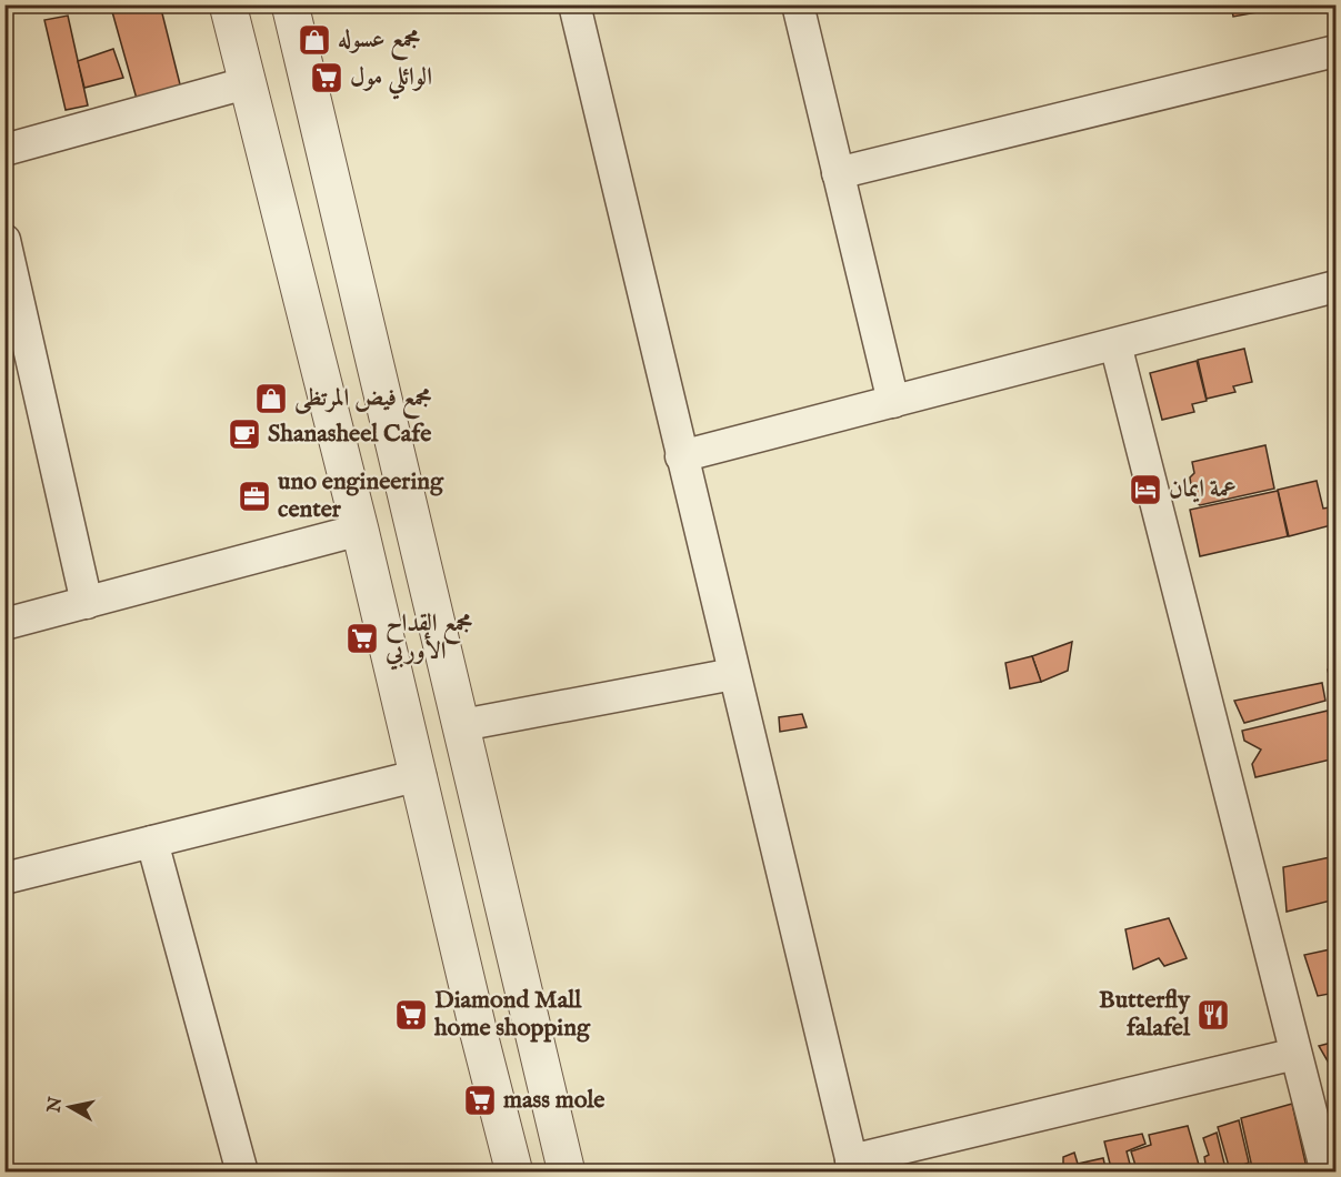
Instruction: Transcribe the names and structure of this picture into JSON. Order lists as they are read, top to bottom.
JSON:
{
  "places": {
    "shop": ["مجمع عسوله", "مجمع فيض المرتظى"],
    "supermarket": [
      "الوائلي مول",
      "مجمع القداح الأوربي",
      "Diamond Mall home shopping",
      "mass mole"
    ],
    "cafe": ["Shanasheel Cafe"],
    "hotel": ["عمة ايمان"],
    "office": ["uno engineering center"],
    "restaurant": ["Butterfly falafel"]
  },
  "north": "left"
}
